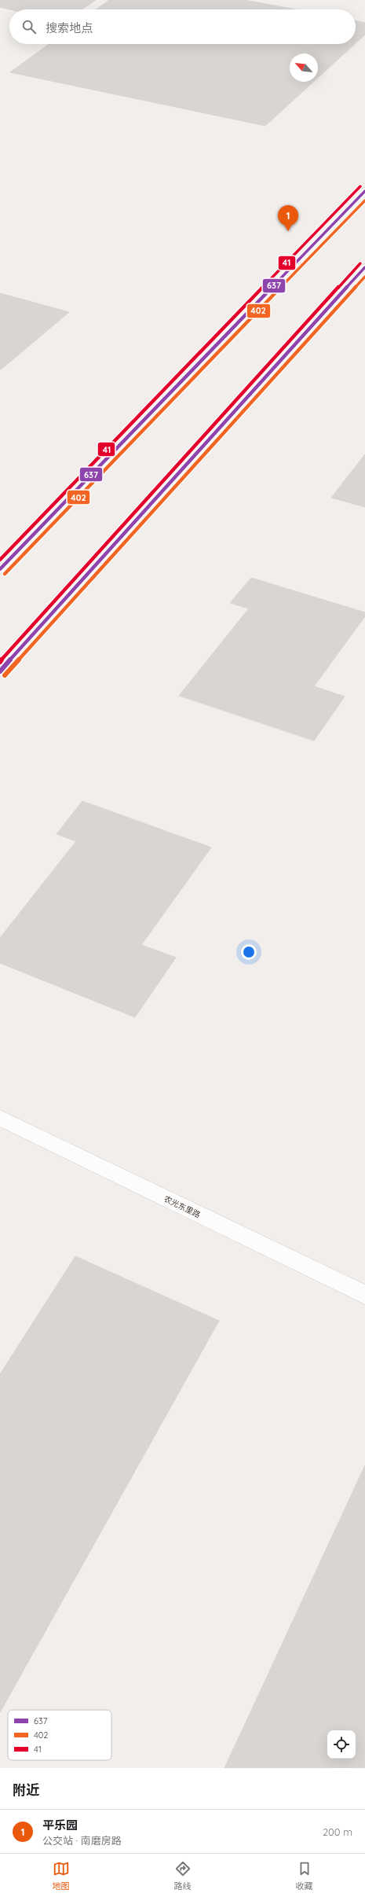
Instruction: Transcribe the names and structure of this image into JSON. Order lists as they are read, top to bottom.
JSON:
{
  "streets": {
    "street": ["农光东里路"]
  },
  "lines": ["transit line 41", "transit line 637", "transit line 402"],
  "legend": ["637", "402", "41"],
  "north": "top left",
  "page": {
    "search": "搜索地点",
    "pins": "1",
    "heading": "附近",
    "list": [
      {
        "mark": "1",
        "name": "平乐园",
        "note": "公交站 · 南磨房路",
        "value": "200 m"
      }
    ],
    "nav": ["地图", "路线", "收藏"]
  }
}
